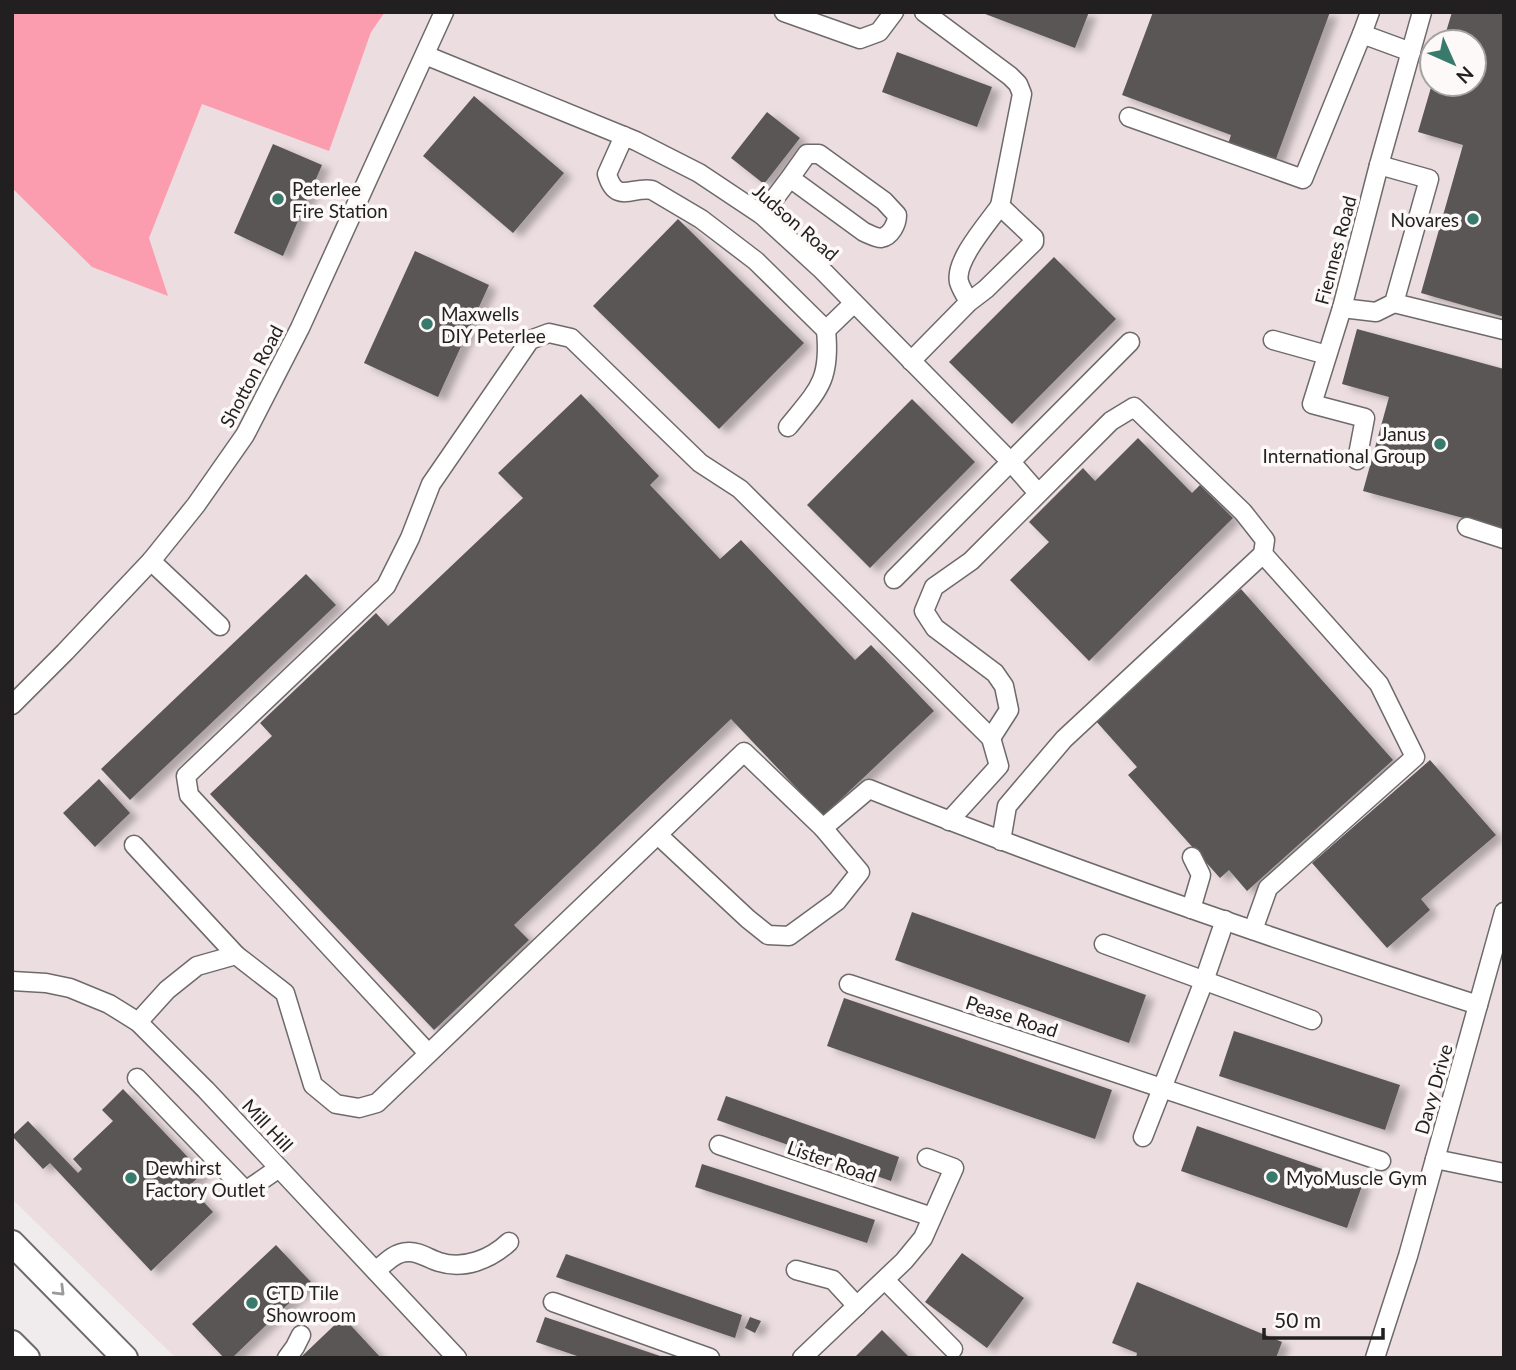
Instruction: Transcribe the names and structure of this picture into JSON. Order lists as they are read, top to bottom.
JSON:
{
  "streets": {
    "street": [
      "Judson Road",
      "Fiennes Road",
      "Shotton Road",
      "Pease Road",
      "Davy Drive",
      "Mill Hill",
      "Lister Road"
    ]
  },
  "crossings": [
    ["Judson Road", "Shotton Road"]
  ],
  "places": [
    "Peterlee Fire Station",
    "Novares",
    "Maxwells DIY Peterlee",
    "Janus International Group",
    "MyoMuscle Gym",
    "Dewhirst Factory Outlet",
    "CTD Tile Showroom"
  ],
  "scale_bar": "50 m",
  "north": "bottom right"
}
